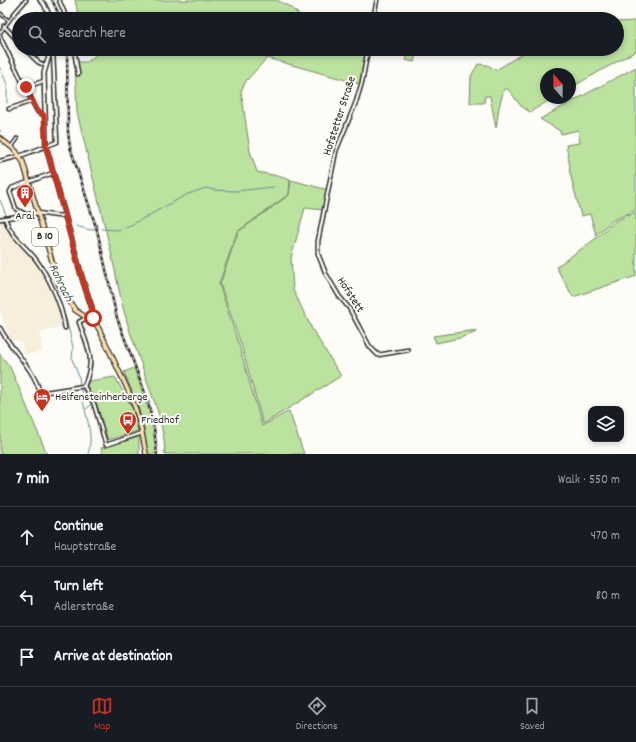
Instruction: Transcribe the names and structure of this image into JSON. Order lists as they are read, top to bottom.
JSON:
{
  "streets": {
    "main road": ["B 10"],
    "street": ["Hofstetter Straße", "Hofstett"]
  },
  "crossings": [
    ["Hofstetter Straße", "Hofstett"]
  ],
  "water": ["Rohrach"],
  "places": {
    "building": ["Aral"],
    "hotel": ["Helfensteinherberge"],
    "bus stop": ["Friedhof"]
  },
  "north": "top",
  "page": {
    "search": "Search here",
    "heading": ["7 min", "Walk · 550 m"],
    "list": [
      ["Continue", "Hauptstraße", "470 m"],
      ["Turn left", "Adlerstraße", "80 m"],
      "Arrive at destination"
    ],
    "nav": ["Map", "Directions", "Saved"]
  }
}
